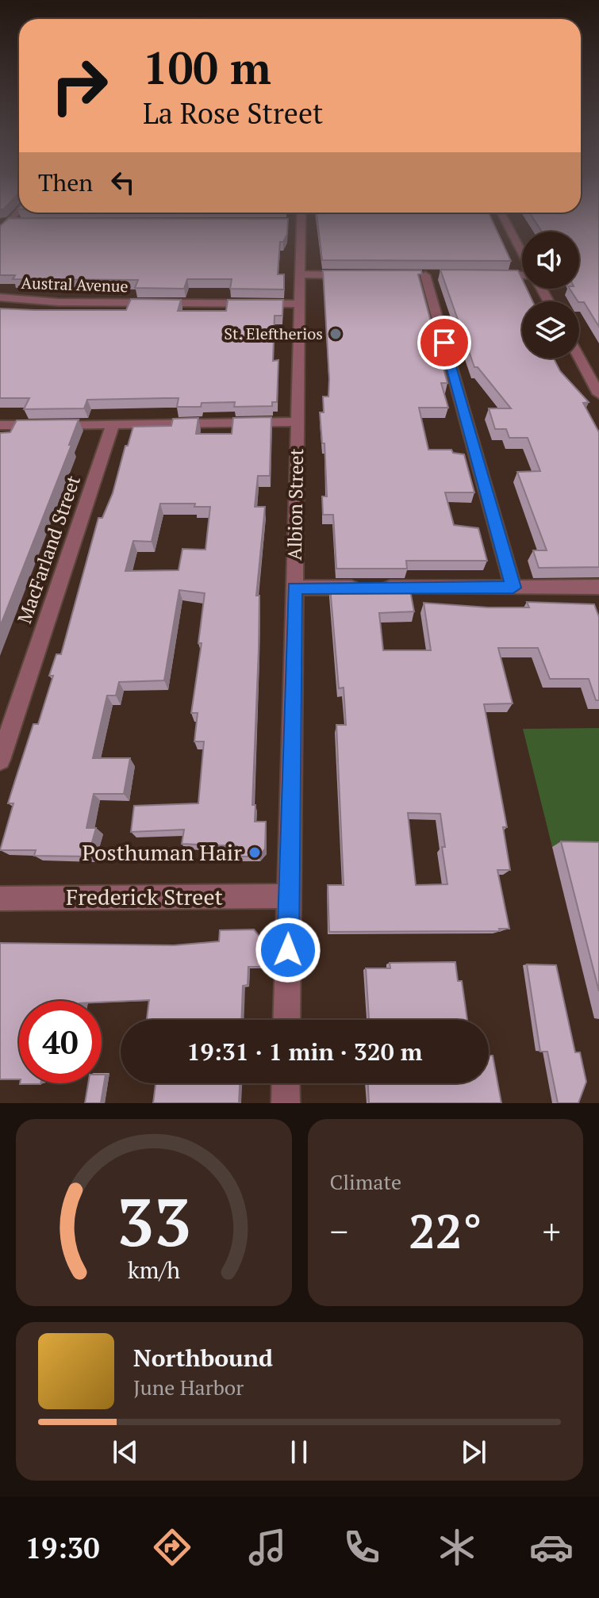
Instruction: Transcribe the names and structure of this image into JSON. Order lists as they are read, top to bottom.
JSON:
{
  "streets": {
    "street": [
      "Austral Avenue",
      "Albion Street",
      "MacFarland Street",
      "Frederick Street"
    ]
  },
  "crossings": [
    ["Austral Avenue", "Albion Street"],
    ["Albion Street", "Frederick Street"]
  ],
  "places": ["St. Eleftherios", "Posthuman Hair"],
  "page": {
    "turn": ["100 m", "La Rose Street"],
    "then": "Then",
    "limit": "40",
    "trip": "19:31 · 1 min · 320 m",
    "tile": "Climate",
    "heat": ["−", "22°", "+"],
    "song": ["Northbound", "June Harbor"],
    "tabs": "19:30",
    "gauge": ["33", "km/h"]
  }
}
